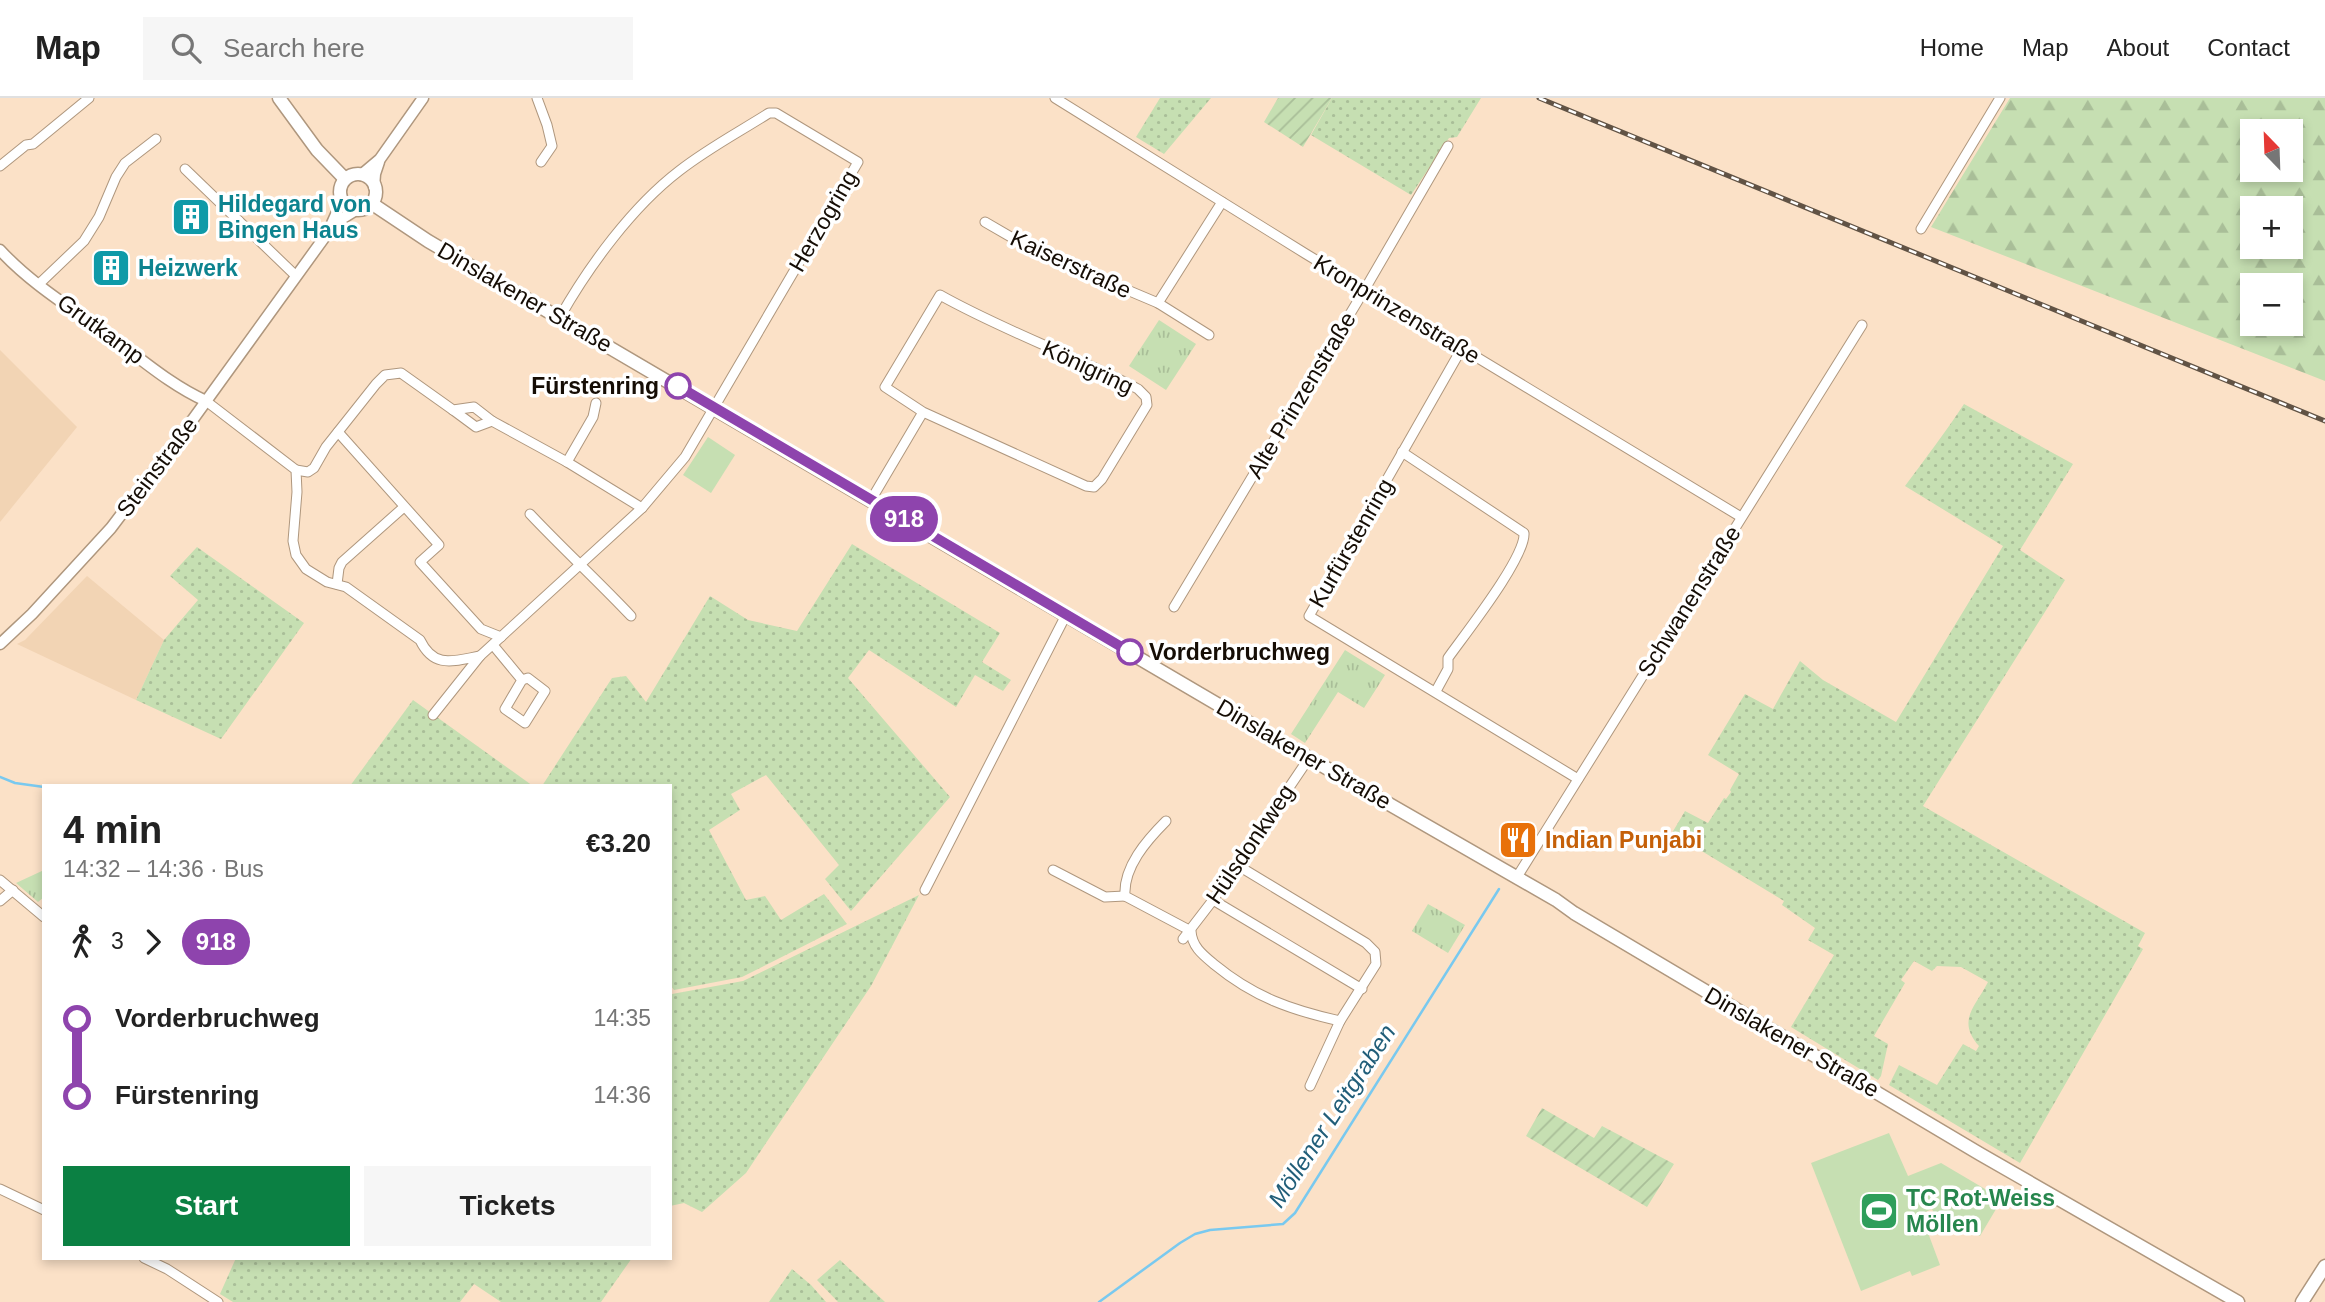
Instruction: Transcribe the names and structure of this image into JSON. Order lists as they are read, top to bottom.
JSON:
{
  "streets": {
    "main road": ["Dinslakener Straße"],
    "street": [
      "Herzogring",
      "Kaiserstraße",
      "Kronprinzenstraße",
      "Grutkamp",
      "Königring",
      "Alte Prinzenstraße",
      "Steinstraße",
      "Kurfürstenring",
      "Schwanenstraße",
      "Hülsdonkweg"
    ]
  },
  "crossings": [
    ["Herzogring", "Dinslakener Straße"],
    ["Kaiserstraße", "Kronprinzenstraße"],
    ["Dinslakener Straße", "Steinstraße"],
    ["Dinslakener Straße", "Schwanenstraße"],
    ["Dinslakener Straße", "Hülsdonkweg"],
    ["Kronprinzenstraße", "Alte Prinzenstraße"],
    ["Kronprinzenstraße", "Kurfürstenring"],
    ["Kronprinzenstraße", "Schwanenstraße"],
    ["Grutkamp", "Steinstraße"],
    ["Kurfürstenring", "Schwanenstraße"]
  ],
  "water": ["Möllener Leitgraben"],
  "places": {
    "building": ["Hildegard von Bingen Haus", "Heizwerk"],
    "other": ["Fürstenring", "Vorderbruchweg"],
    "restaurant": ["Indian Punjabi"],
    "sports": ["TC Rot-Weiss Möllen"]
  },
  "lines": ["bus line 918"],
  "north": "top left",
  "page": {
    "header": "Map",
    "search": "Search here",
    "nav": [
      "Home",
      "Map",
      "About",
      "Contact"
    ],
    "on_map": "918",
    "map_buttons": ["+", "−"],
    "heading": ["4 min", "14:32 – 14:36 · Bus", "€3.20"],
    "legs": ["3", "918"],
    "list": [
      {
        "name": "Vorderbruchweg",
        "value": "14:35"
      },
      {
        "name": "Fürstenring",
        "value": "14:36"
      }
    ],
    "buttons": ["Start", "Tickets"]
  }
}
